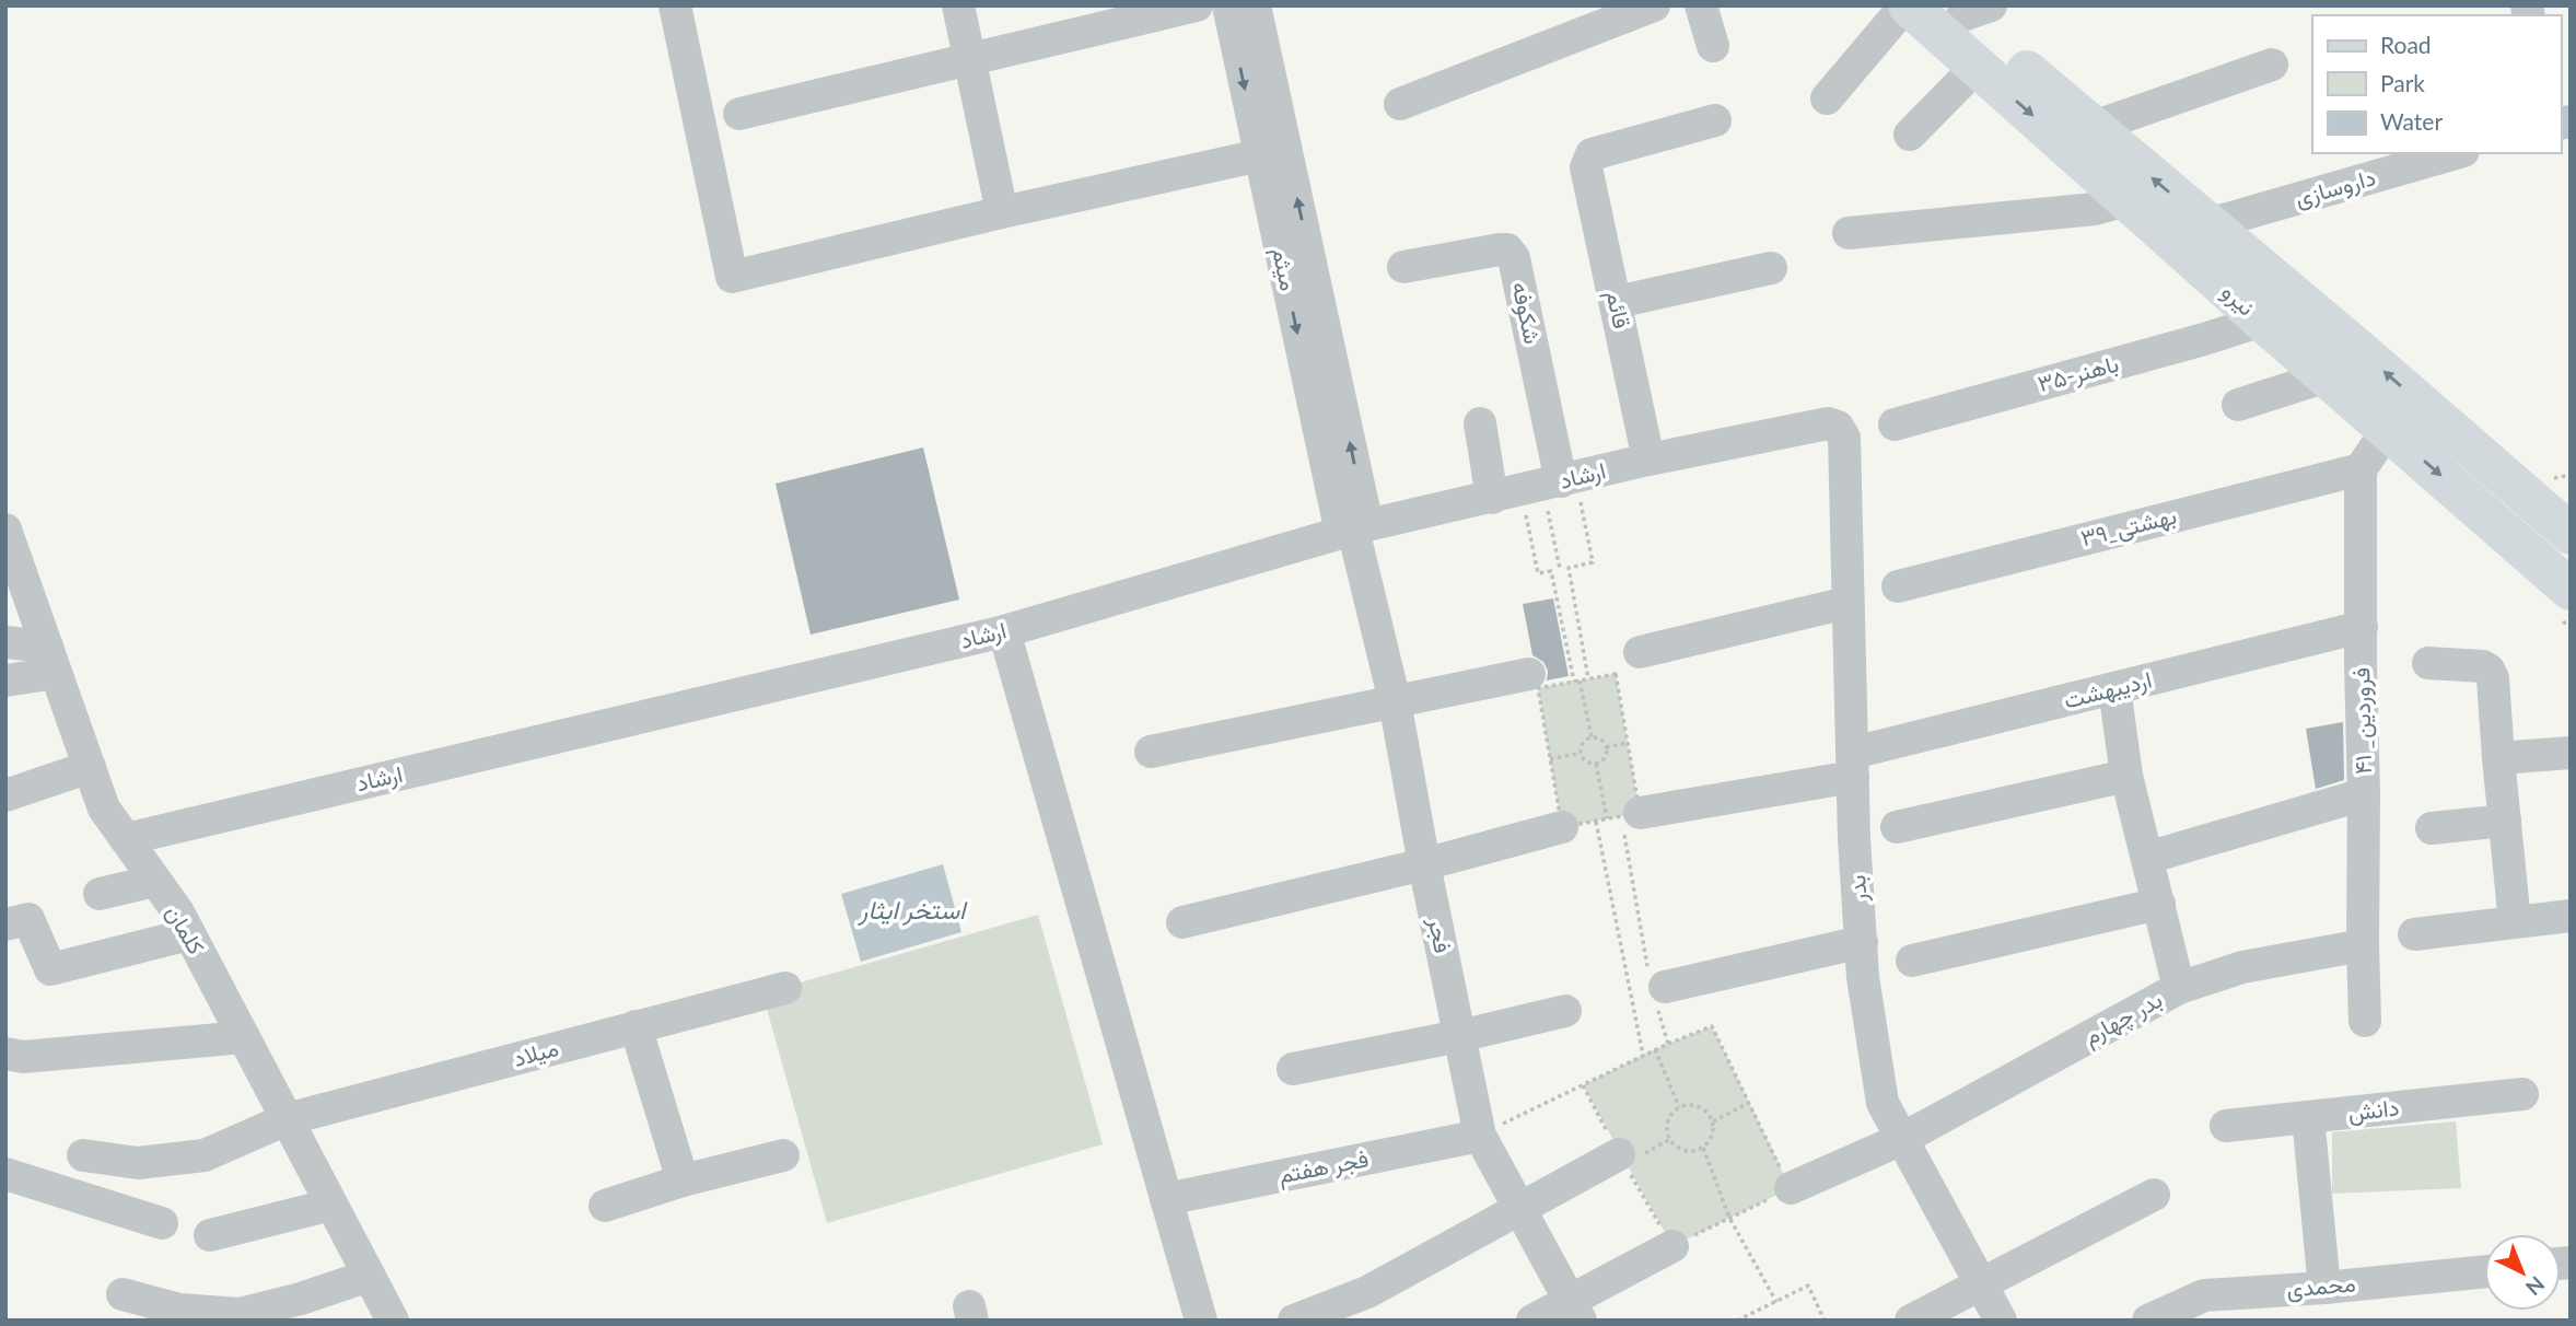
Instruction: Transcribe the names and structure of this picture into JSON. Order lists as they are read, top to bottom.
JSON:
{
  "streets": {
    "main road": ["نیرو"],
    "street": [
      "داروسازی",
      "میثم",
      "قائم",
      "شکوفه",
      "۳۵-باهنر",
      "ارشاد",
      "۳۹_بهشتی",
      "اردیبهشت",
      "۴۱ _فروردین",
      "بدر",
      "کلمان",
      "فجر",
      "بدر چهارم",
      "میلاد",
      "دانش",
      "فجر هفتم",
      "محمدی"
    ]
  },
  "crossings": [
    ["داروسازی", "نیرو"],
    ["میثم", "ارشاد"],
    ["میثم", "فجر"],
    ["نیرو", "۳۵-باهنر"],
    ["قائم", "ارشاد"],
    ["شکوفه", "ارشاد"],
    ["ارشاد", "بدر"],
    ["ارشاد", "کلمان"],
    ["ارشاد", "فجر"],
    ["۳۹_بهشتی", "۴۱ _فروردین"],
    ["اردیبهشت", "۴۱ _فروردین"],
    ["اردیبهشت", "بدر"],
    ["۴۱ _فروردین", "بدر چهارم"],
    ["بدر", "بدر چهارم"],
    ["کلمان", "میلاد"],
    ["فجر", "فجر هفتم"]
  ],
  "water": ["استخر ایثار"],
  "legend": ["Road", "Park", "Water"],
  "north": "bottom right"
}
